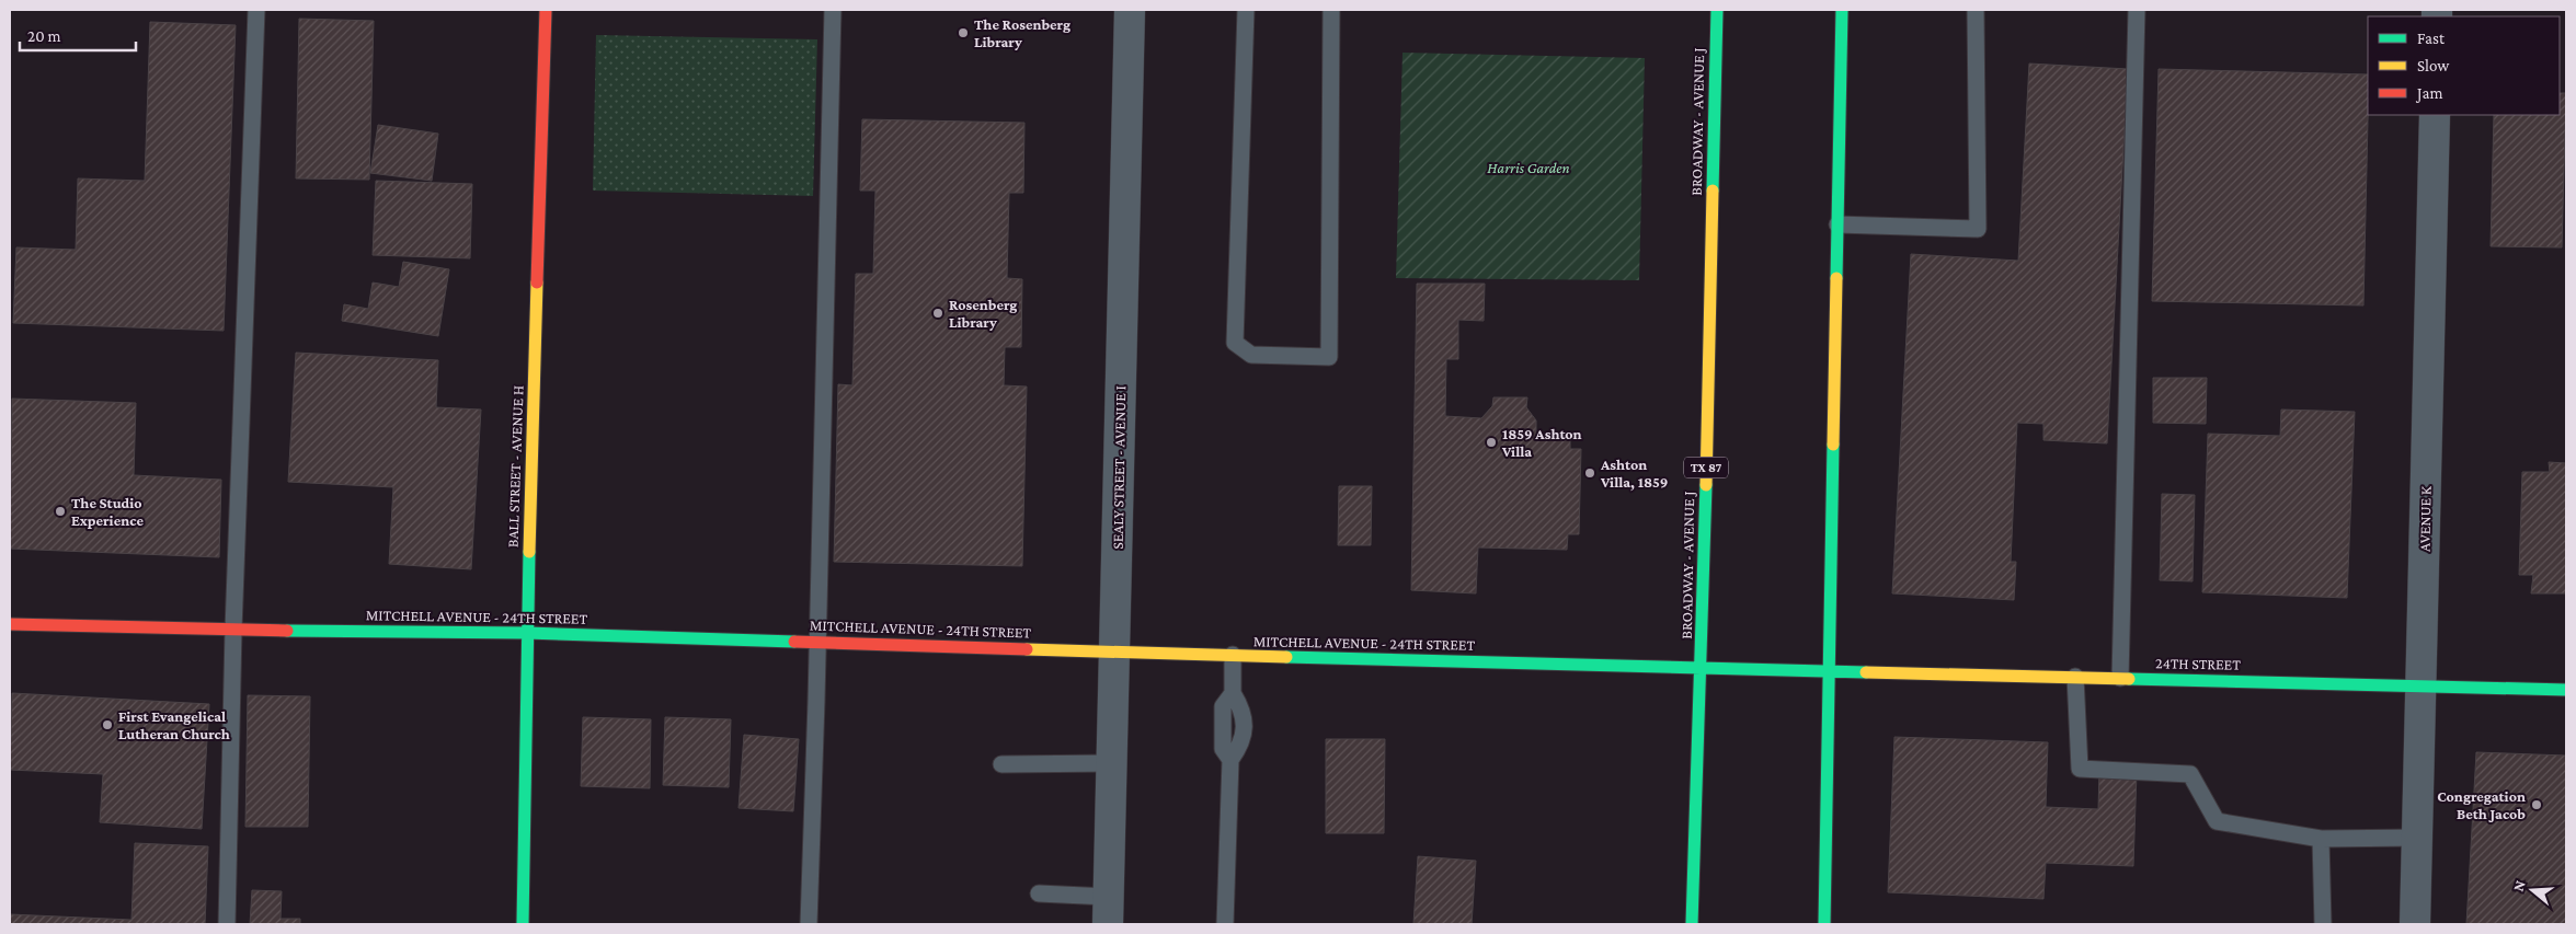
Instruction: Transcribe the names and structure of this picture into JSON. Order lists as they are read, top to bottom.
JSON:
{
  "streets": {
    "street": [
      "BROADWAY - AVENUE J",
      "BALL STREET - AVENUE H",
      "SEALY STREET - AVENUE I",
      "TX 87",
      "AVENUE K",
      "MITCHELL AVENUE - 24TH STREET",
      "24TH STREET"
    ]
  },
  "crossings": [
    ["BROADWAY - AVENUE J", "MITCHELL AVENUE - 24TH STREET"],
    ["BALL STREET - AVENUE H", "MITCHELL AVENUE - 24TH STREET"],
    ["SEALY STREET - AVENUE I", "MITCHELL AVENUE - 24TH STREET"],
    ["AVENUE K", "24TH STREET"],
    ["MITCHELL AVENUE - 24TH STREET", "24TH STREET"]
  ],
  "parks": ["Harris Garden"],
  "places": [
    "The Rosenberg Library",
    "Rosenberg Library",
    "1859 Ashton Villa",
    "Ashton Villa, 1859",
    "The Studio Experience",
    "First Evangelical Lutheran Church",
    "Congregation Beth Jacob"
  ],
  "legend": ["Fast", "Slow", "Jam"],
  "scale_bar": "20 m",
  "north": "left"
}
